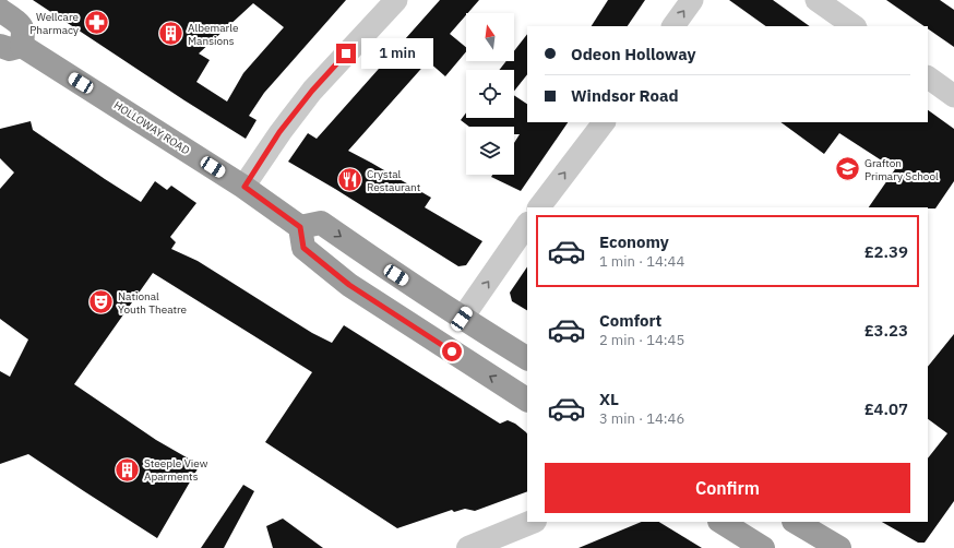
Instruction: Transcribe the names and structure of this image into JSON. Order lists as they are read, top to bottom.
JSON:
{
  "streets": {
    "highway": ["HOLLOWAY ROAD"]
  },
  "places": {
    "pharmacy": ["Wellcare Pharmacy"],
    "building": ["Albemarle Mansions", "Steeple View Aparments"],
    "school or university": ["Grafton Primary School"],
    "restaurant": ["Crystal Restaurant"],
    "theatre": ["National Youth Theatre"]
  },
  "north": "top",
  "page": {
    "banner": ["Odeon Holloway", "Windsor Road"],
    "bubble": "1 min",
    "list": [
      {
        "name": "Economy",
        "note": "1 min · 14:44",
        "value": "£2.39"
      },
      {
        "name": "Comfort",
        "note": "2 min · 14:45",
        "value": "£3.23"
      },
      {
        "name": "XL",
        "note": "3 min · 14:46",
        "value": "£4.07"
      }
    ],
    "buttons": "Confirm"
  }
}
